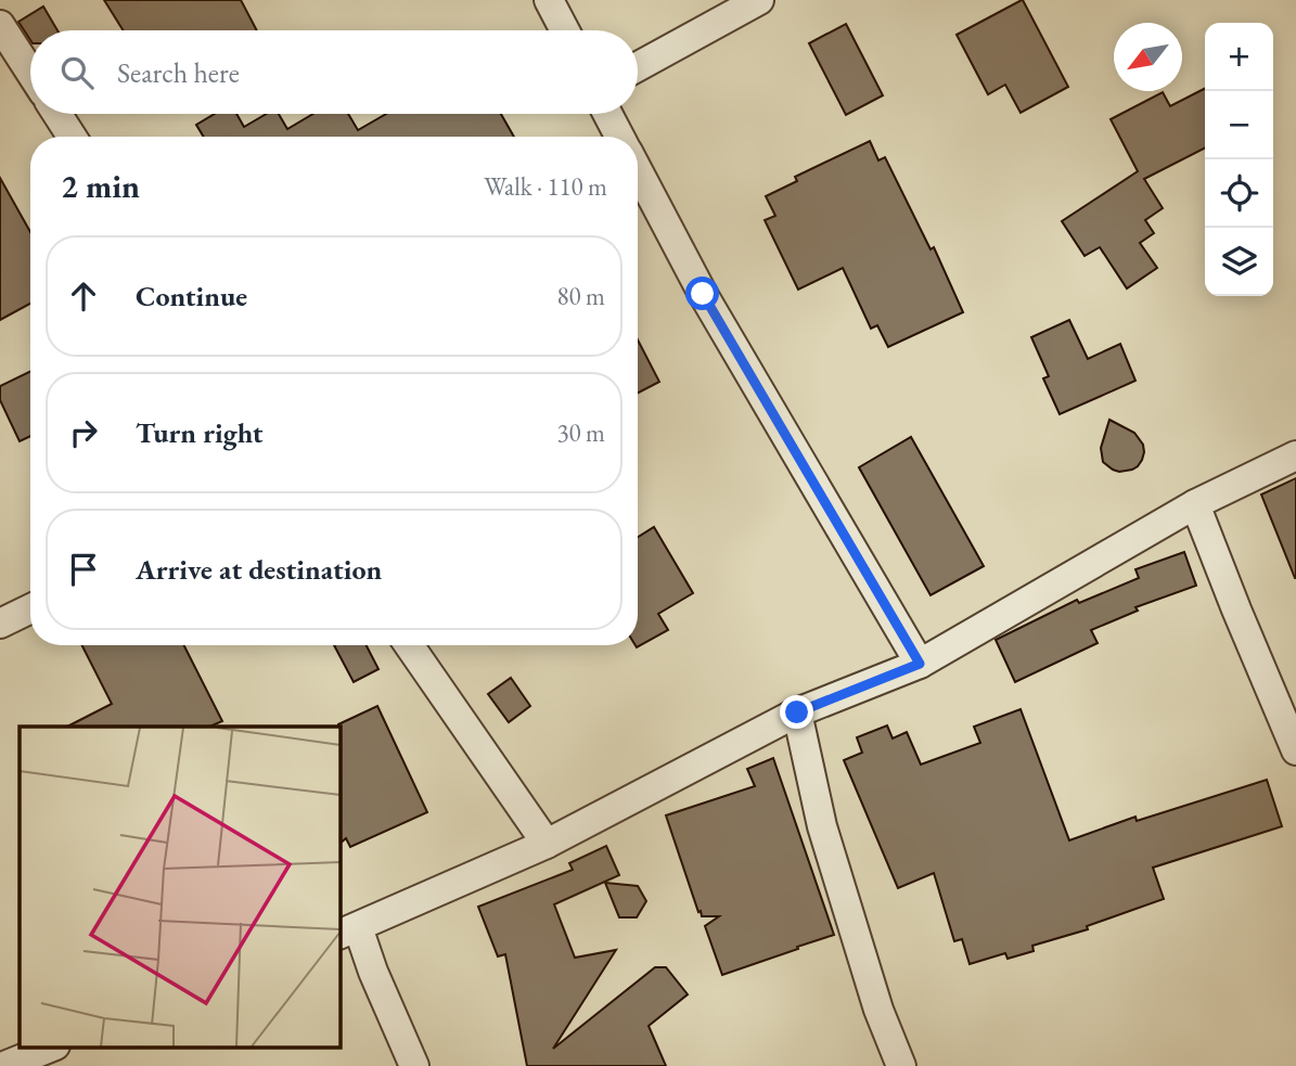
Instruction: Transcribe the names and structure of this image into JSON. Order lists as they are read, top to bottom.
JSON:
{
  "north": "bottom left",
  "page": {
    "map_buttons": ["+", "−"],
    "search": "Search here",
    "heading": ["2 min", "Walk · 110 m"],
    "list": [
      ["Continue", "80 m"],
      ["Turn right", "30 m"],
      "Arrive at destination"
    ]
  }
}
